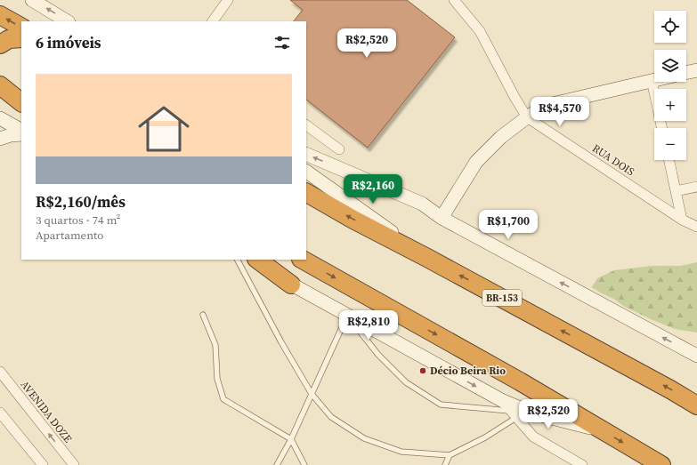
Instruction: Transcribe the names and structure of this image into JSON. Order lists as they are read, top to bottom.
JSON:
{
  "streets": {
    "highway": ["BR-153"],
    "street": ["RUA DOIS", "AVENIDA DOZE"]
  },
  "places": ["Décio Beira Rio"],
  "page": {
    "map_buttons": ["+", "−"],
    "heading": "6 imóveis",
    "price": [
      "R$2,520",
      "R$4,570",
      "R$2,160",
      "R$1,700",
      "R$2,810",
      "R$2,520"
    ],
    "list": [
      {
        "name": "R$2,160/mês",
        "note": "3 quartos · 74 m² · Apartamento"
      }
    ]
  }
}
